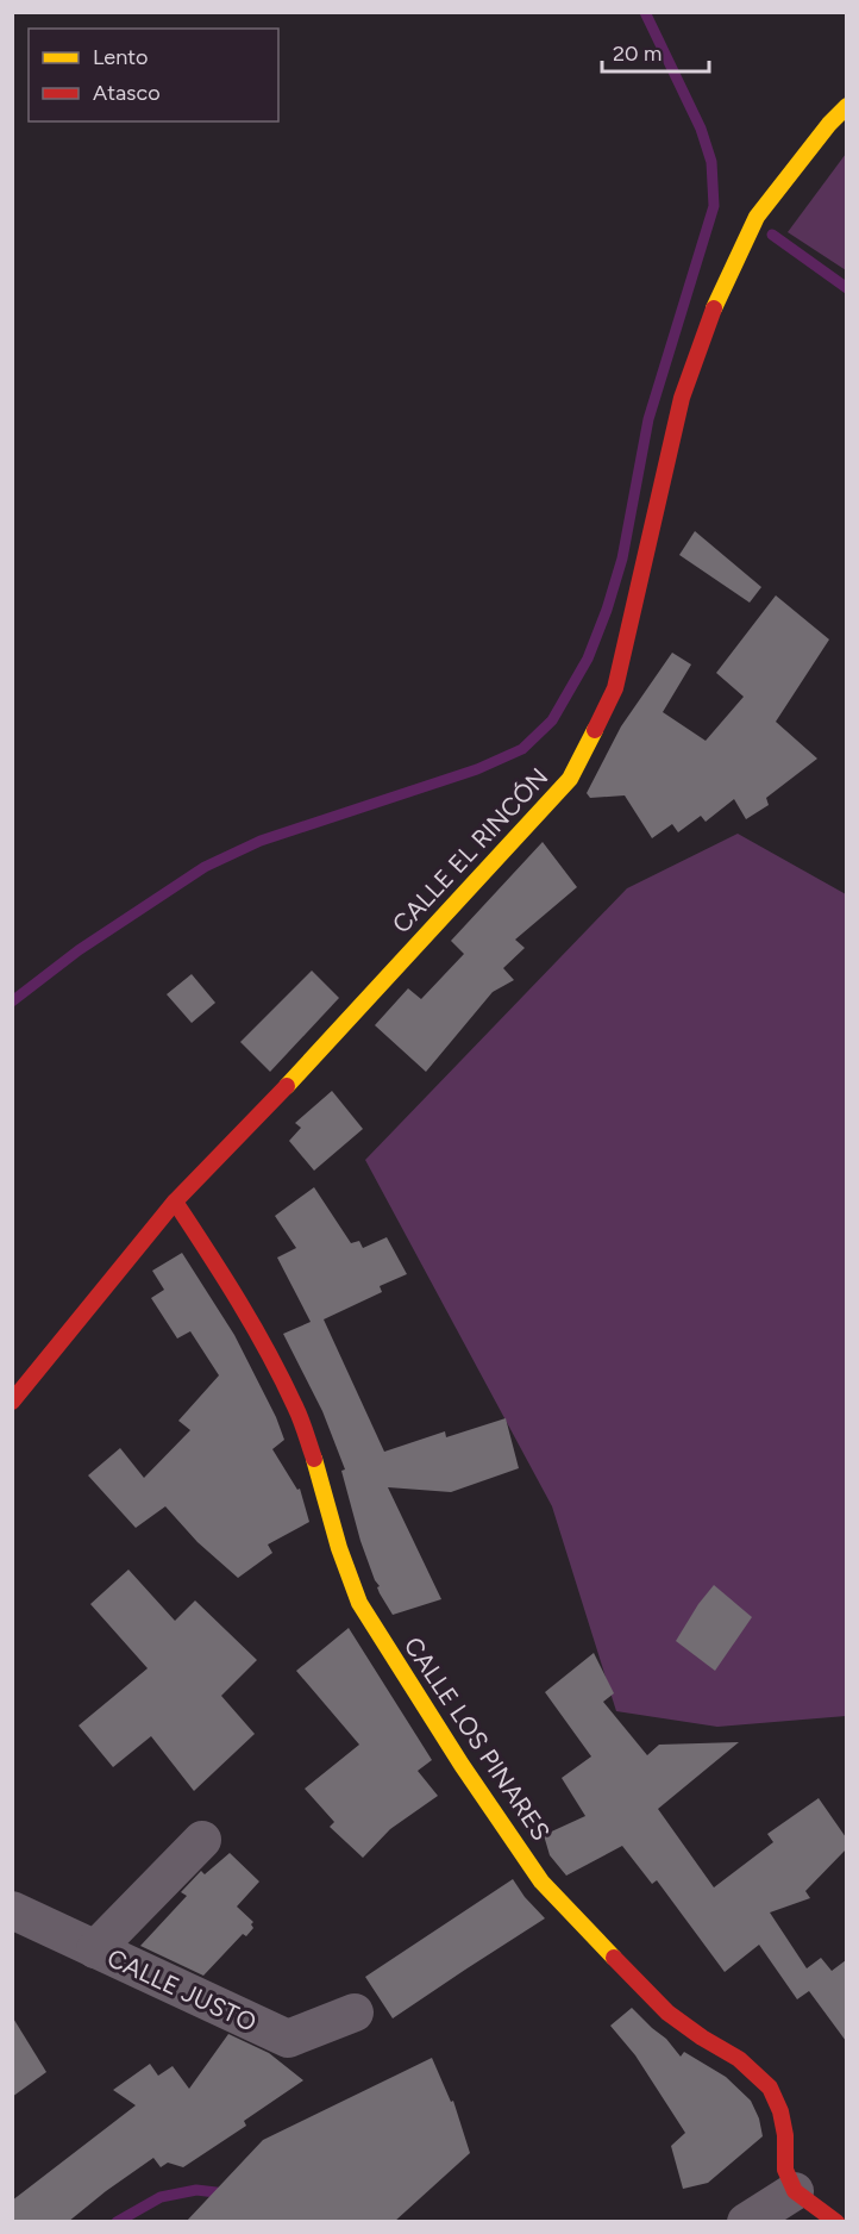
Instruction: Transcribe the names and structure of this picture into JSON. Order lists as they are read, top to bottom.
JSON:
{
  "streets": {
    "street": ["CALLE EL RINCÓN", "CALLE LOS PINARES", "CALLE JUSTO"]
  },
  "crossings": [
    ["CALLE EL RINCÓN", "CALLE LOS PINARES"]
  ],
  "legend": ["Lento", "Atasco"],
  "scale_bar": "20 m"
}
